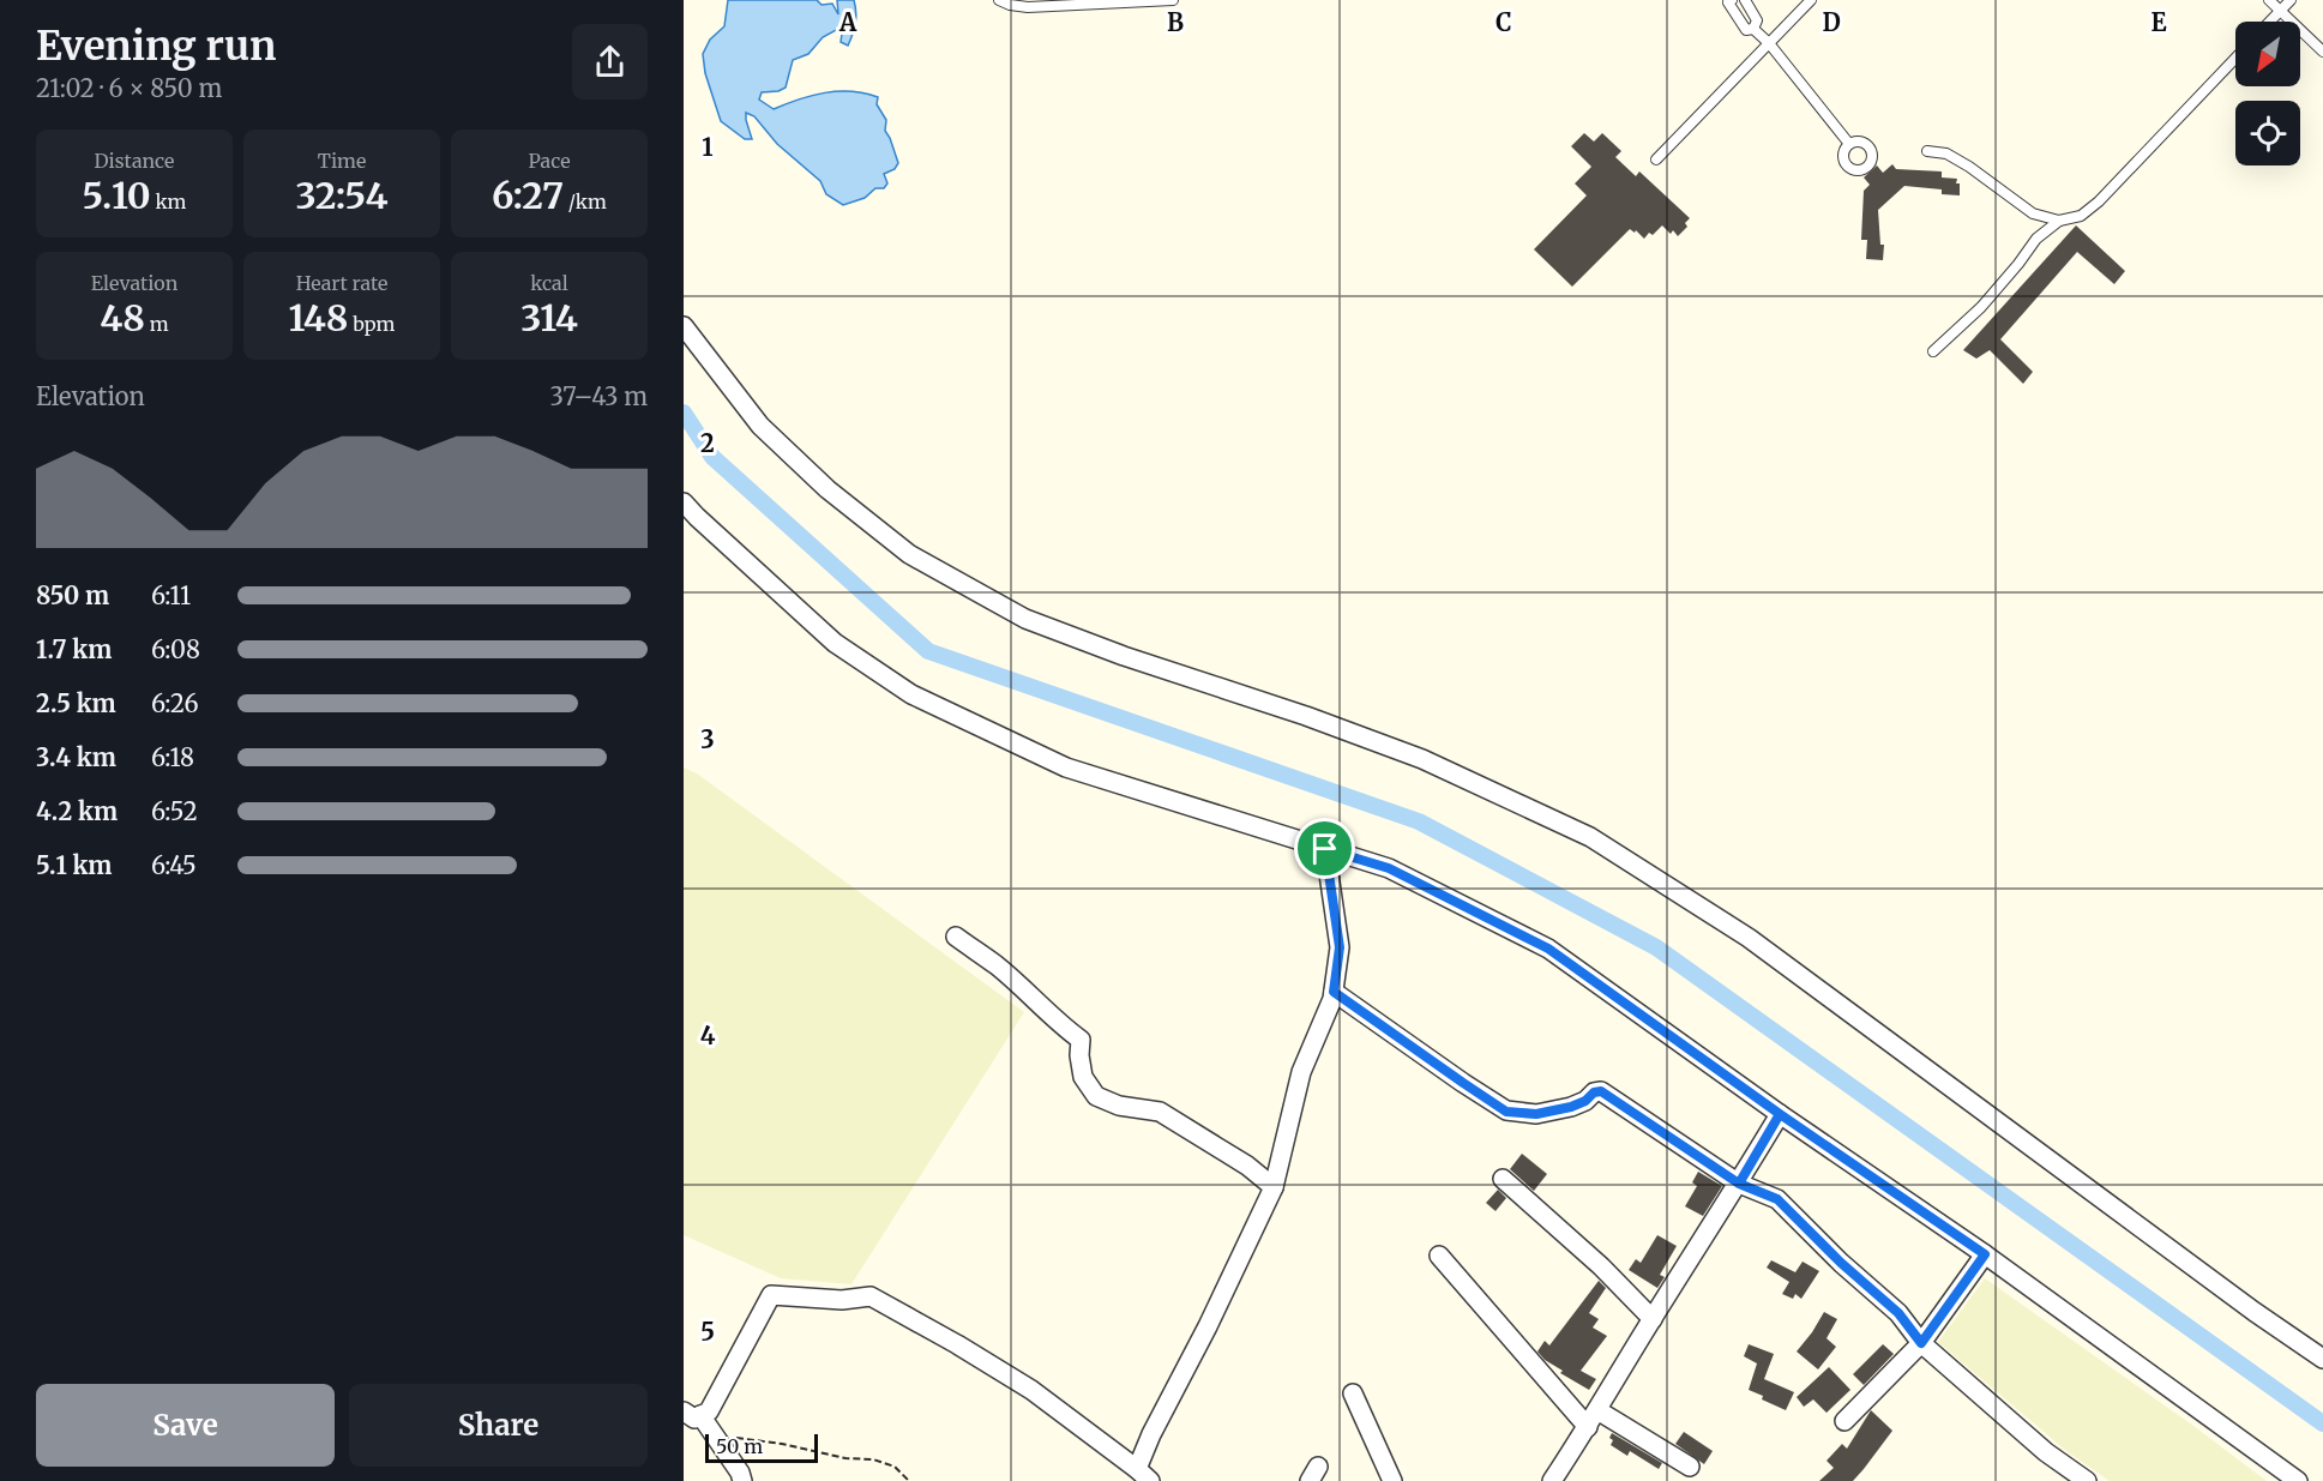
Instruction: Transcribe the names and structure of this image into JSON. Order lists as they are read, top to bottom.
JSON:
{
  "scale_bar": "50 m",
  "north": "bottom left",
  "page": {
    "heading": ["Evening run", "21:02 · 6 × 850 m"],
    "stats": [
      ["Distance", "5.10 km"],
      ["Time", "32:54"],
      ["Pace", "6:27 /km"],
      ["Elevation", "48 m"],
      ["Heart rate", "148 bpm"],
      ["kcal", "314"]
    ],
    "chart": ["Elevation", "37–43 m"],
    "list": [
      {
        "name": "850 m",
        "note": "6:11"
      },
      {
        "name": "1.7 km",
        "note": "6:08"
      },
      {
        "name": "2.5 km",
        "note": "6:26"
      },
      {
        "name": "3.4 km",
        "note": "6:18"
      },
      {
        "name": "4.2 km",
        "note": "6:52"
      },
      {
        "name": "5.1 km",
        "note": "6:45"
      }
    ],
    "buttons": ["Save", "Share"],
    "scale": "50 m"
  },
  "grid": {
    "columns": [
      "A",
      "B",
      "C",
      "D",
      "E"
    ],
    "rows": [
      "1",
      "2",
      "3",
      "4",
      "5"
    ]
  }
}
